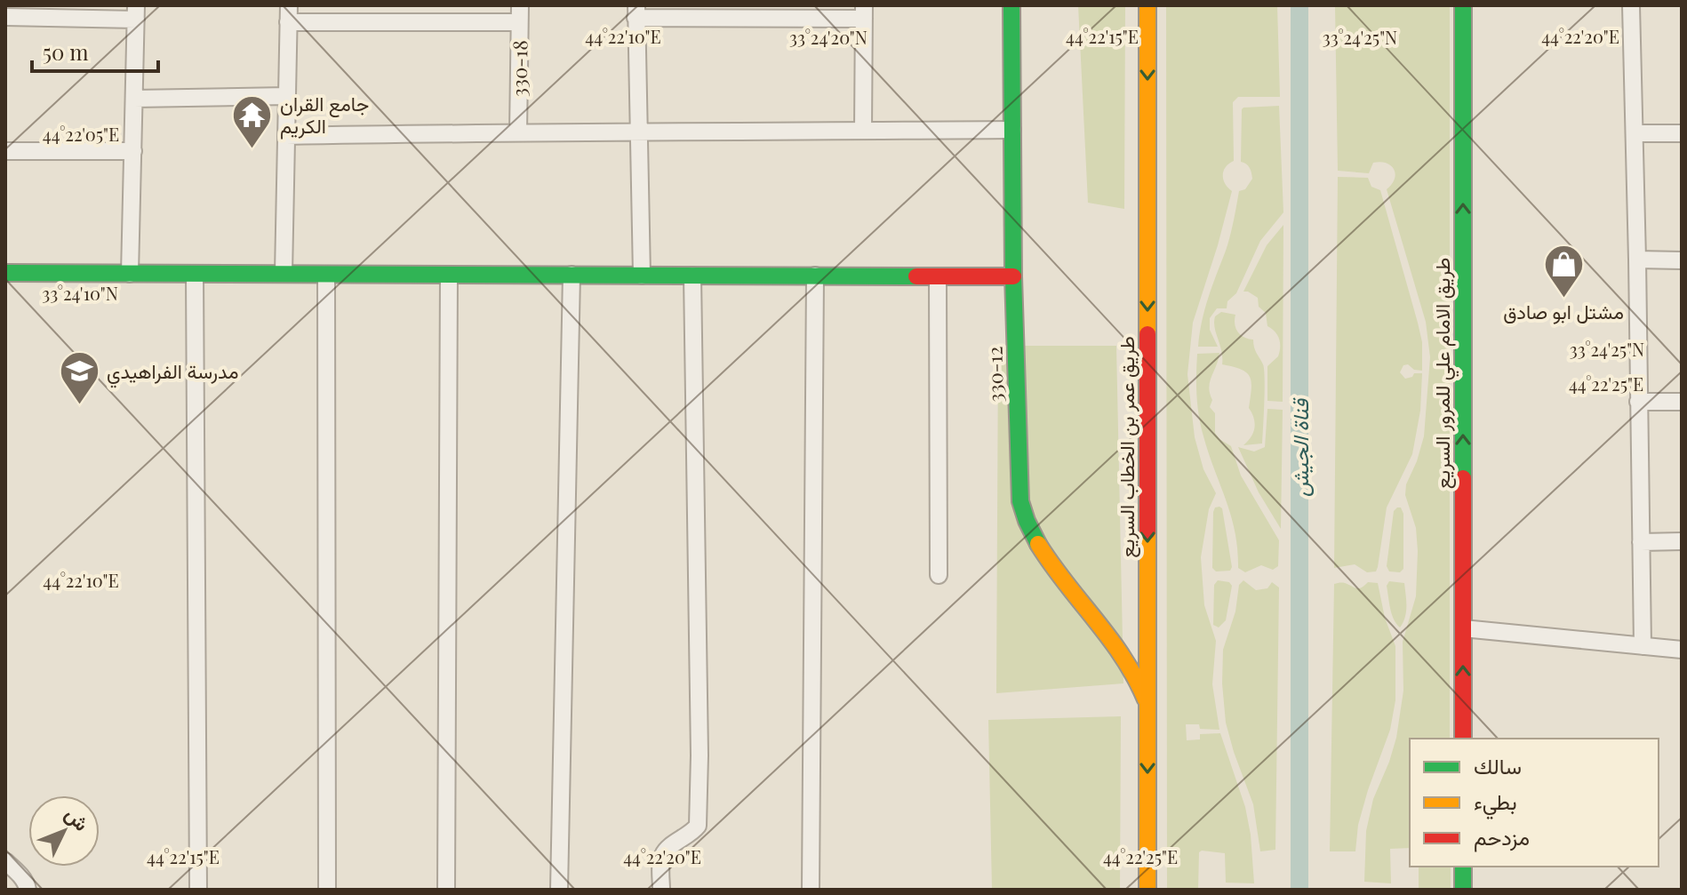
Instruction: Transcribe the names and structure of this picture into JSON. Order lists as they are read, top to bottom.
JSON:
{
  "streets": {
    "main road": ["طريق الامام علي للمرور السريع", "330-12", "طريق عمر بن الخطاب السريع"],
    "street": ["330-18"]
  },
  "crossings": [
    ["330-12", "طريق عمر بن الخطاب السريع"]
  ],
  "one_way": ["طريق الامام علي للمرور السريع", "طريق عمر بن الخطاب السريع"],
  "water": ["قناة الجيش"],
  "places": {
    "temple": ["جامع القران الكريم"],
    "shop": ["مشتل ابو صادق"],
    "school or university": ["مدرسة الفراهيدي"]
  },
  "legend": ["سالك", "بطيء", "مزدحم"],
  "scale_bar": "50 m",
  "north": "top right",
  "coordinates": [
    "44°22'10\"E",
    "44°22'15\"E",
    "44°22'20\"E",
    "33°24'20\"N",
    "33°24'25\"N",
    "44°22'05\"E",
    "33°24'10\"N",
    "44°22'25\"E"
  ]
}
